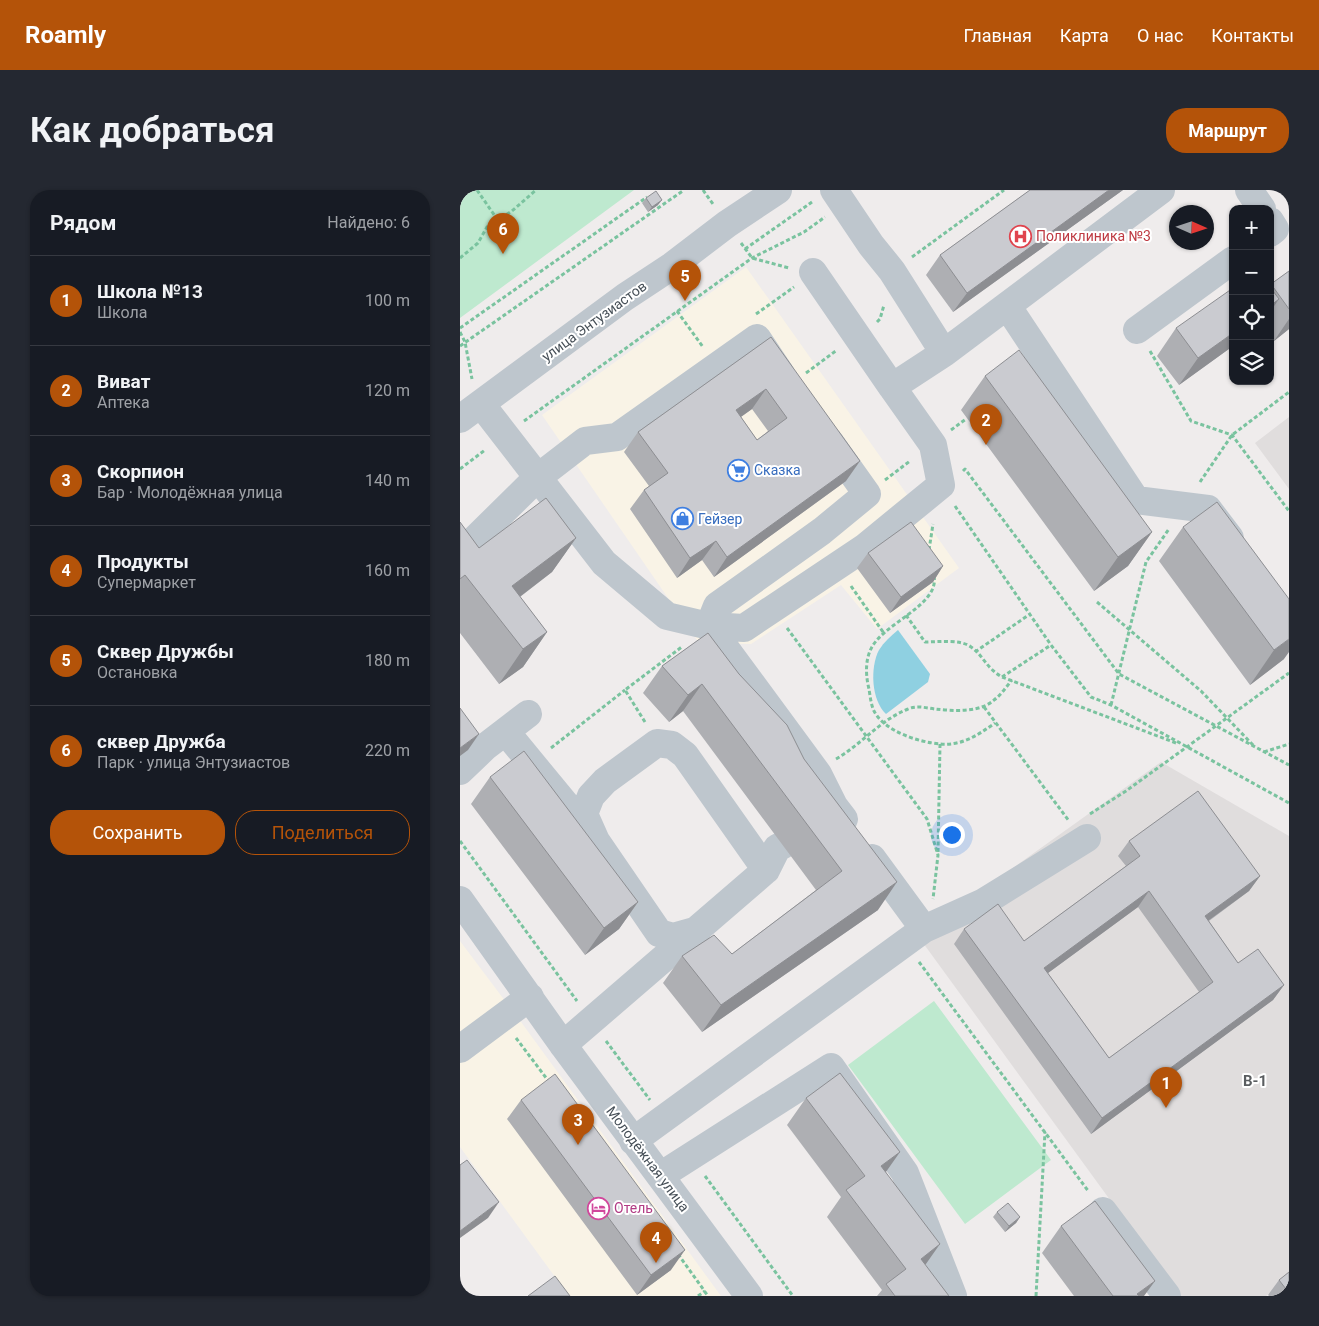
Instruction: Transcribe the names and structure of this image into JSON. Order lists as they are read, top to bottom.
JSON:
{
  "streets": {
    "street": ["улица Энтузиастов", "Молодёжная улица"]
  },
  "districts": ["В-1"],
  "places": {
    "hospital": ["Поликлиника №3"],
    "supermarket": ["Сказка"],
    "shop": ["Гейзер"],
    "hotel": ["Отель"]
  },
  "north": "right",
  "page": {
    "header": "Roamly",
    "nav": [
      "Главная",
      "Карта",
      "О нас",
      "Контакты"
    ],
    "buttons": [
      "Маршрут",
      ["Сохранить", "Поделиться"]
    ],
    "title": "Как добраться",
    "heading": ["Рядом", "Найдено: 6"],
    "map_buttons": ["+", "−"],
    "pins": [
      "6",
      "5",
      "2",
      "1",
      "3",
      "4"
    ],
    "list": [
      {
        "mark": "1",
        "name": "Школа №13",
        "note": "Школа",
        "value": "100 m"
      },
      {
        "mark": "2",
        "name": "Виват",
        "note": "Аптека",
        "value": "120 m"
      },
      {
        "mark": "3",
        "name": "Скорпион",
        "note": "Бар · Молодёжная улица",
        "value": "140 m"
      },
      {
        "mark": "4",
        "name": "Продукты",
        "note": "Супермаркет",
        "value": "160 m"
      },
      {
        "mark": "5",
        "name": "Сквер Дружбы",
        "note": "Остановка",
        "value": "180 m"
      },
      {
        "mark": "6",
        "name": "сквер Дружба",
        "note": "Парк · улица Энтузиастов",
        "value": "220 m"
      }
    ]
  }
}
